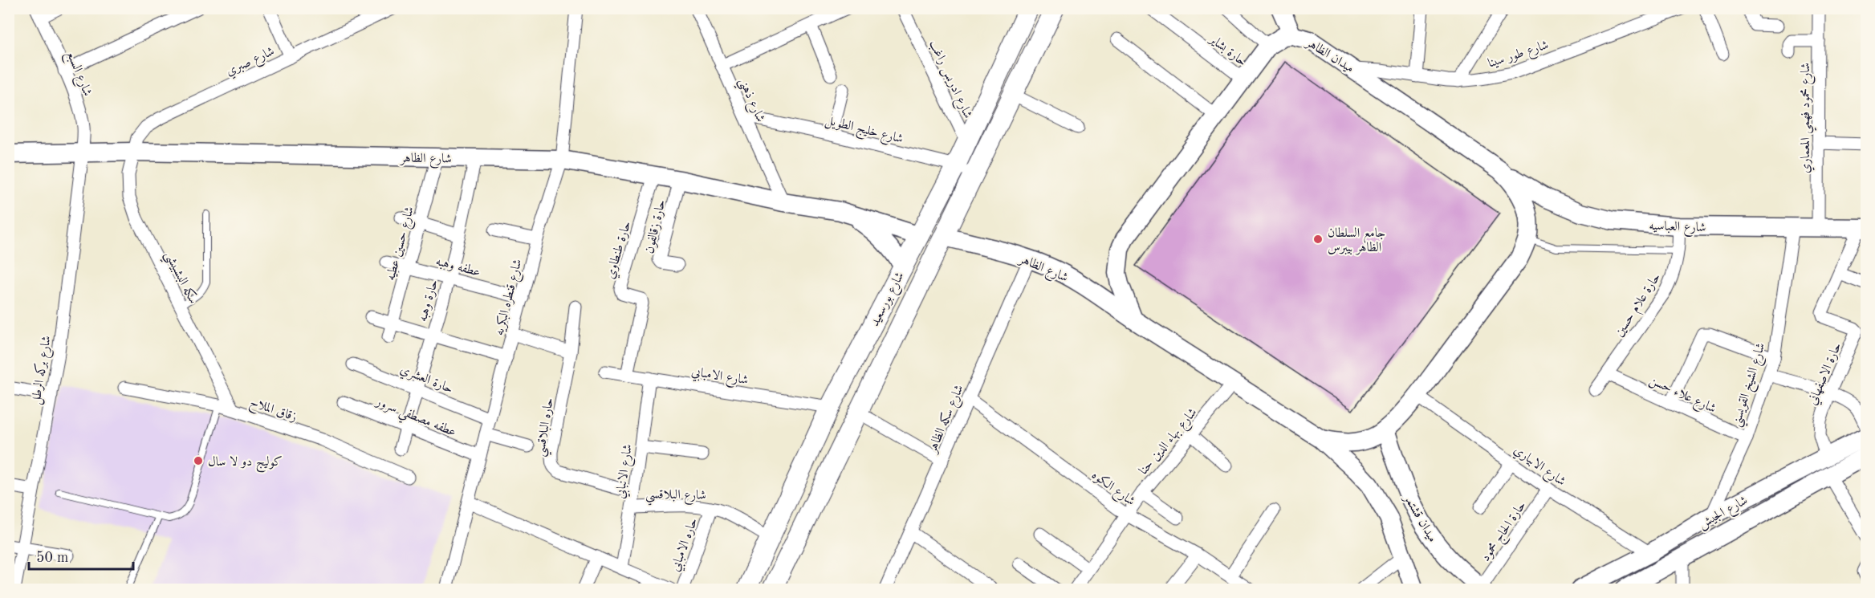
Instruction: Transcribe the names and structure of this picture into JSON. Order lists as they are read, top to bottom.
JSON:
{
  "streets": {
    "main road": [
      "ميدان الظاهر",
      "شارع الظاهر",
      "شارع العباسيه",
      "شارع بورسعيد",
      "شارع الجيش",
      "ميدان قشتمر"
    ],
    "street": [
      "حارة بشاير",
      "شارع طور سينا",
      "شارع صبري",
      "شارع السبع",
      "شارع ادريس راغب",
      "شارع ذهني",
      "شارع محمود فهمي المعماري",
      "شارع خليج الطويل",
      "حارة زقالفون",
      "شارع حسين عطيه",
      "حارة طنطاوي",
      "عطفه وهبه",
      "سكه البشبيشي",
      "شارع قنطره البكريه",
      "حارة وهبه",
      "حارة علام حسين",
      "شارع بركه الرطل",
      "حارة الاصفهاني",
      "شارع الامبابي",
      "حارة العشري",
      "شارع الشيخ القويسني",
      "شارع علاء حسن",
      "زقاق الملاح",
      "عطفه مصطفي سرور",
      "شارع سكه الظاهر",
      "حاره البلاقسي",
      "شارع بهاء الدين حنا",
      "شارع الابياري",
      "شارع الانبابي",
      "شارع الكوه",
      "شارع البلاقسي",
      "حارة الحاج محمود",
      "حاره الامبابي"
    ]
  },
  "crossings": [
    ["حارة بشاير", "ميدان الظاهر"],
    ["شارع طور سينا", "ميدان الظاهر"],
    ["ميدان الظاهر", "شارع الظاهر"],
    ["ميدان الظاهر", "شارع العباسيه"],
    ["ميدان الظاهر", "شارع بهاء الدين حنا"],
    ["ميدان الظاهر", "شارع الابياري"],
    ["ميدان الظاهر", "ميدان قشتمر"],
    ["شارع صبري", "شارع الظاهر"],
    ["شارع صبري", "سكه البشبيشي"],
    ["شارع السبع", "شارع الظاهر"],
    ["شارع السبع", "شارع بركه الرطل"],
    ["شارع ادريس راغب", "شارع بورسعيد"],
    ["شارع ذهني", "شارع خليج الطويل"],
    ["شارع ذهني", "شارع الظاهر"],
    ["شارع محمود فهمي المعماري", "شارع العباسيه"],
    ["شارع خليج الطويل", "شارع بورسعيد"],
    ["شارع الظاهر", "حارة زقالفون"],
    ["شارع الظاهر", "شارع حسين عطيه"],
    ["شارع الظاهر", "حارة طنطاوي"],
    ["شارع الظاهر", "سكه البشبيشي"],
    ["شارع الظاهر", "شارع قنطره البكريه"],
    ["شارع الظاهر", "شارع بورسعيد"],
    ["شارع الظاهر", "حارة وهبه"],
    ["شارع الظاهر", "شارع بركه الرطل"],
    ["شارع الظاهر", "شارع سكه الظاهر"],
    ["شارع العباسيه", "حارة علام حسين"],
    ["شارع العباسيه", "حارة الاصفهاني"],
    ["شارع العباسيه", "شارع الشيخ القويسني"],
    ["شارع حسين عطيه", "عطفه وهبه"],
    ["حارة طنطاوي", "شارع الامبابي"],
    ["عطفه وهبه", "شارع قنطره البكريه"],
    ["عطفه وهبه", "حارة وهبه"],
    ["سكه البشبيشي", "زقاق الملاح"],
    ["شارع قنطره البكريه", "حارة العشري"],
    ["شارع قنطره البكريه", "عطفه مصطفي سرور"],
    ["شارع بورسعيد", "شارع الامبابي"],
    ["شارع بورسعيد", "شارع البلاقسي"],
    ["حارة وهبه", "حارة العشري"],
    ["حارة وهبه", "عطفه مصطفي سرور"],
    ["حارة علام حسين", "شارع علاء حسن"],
    ["حارة الاصفهاني", "شارع الجيش"],
    ["شارع الامبابي", "شارع الانبابي"],
    ["شارع الشيخ القويسني", "شارع علاء حسن"],
    ["شارع الشيخ القويسني", "شارع الجيش"],
    ["شارع سكه الظاهر", "شارع الكوه"],
    ["حاره البلاقسي", "شارع الانبابي"],
    ["شارع بهاء الدين حنا", "شارع الكوه"],
    ["شارع الابياري", "شارع الجيش"],
    ["شارع الابياري", "حارة الحاج محمود"],
    ["شارع الانبابي", "شارع البلاقسي"],
    ["شارع البلاقسي", "حاره الامبابي"],
    ["ميدان قشتمر", "حارة الحاج محمود"]
  ],
  "places": ["جامع السلطان الظاهر بيبرس", "كوليج دو لا سال"],
  "scale_bar": "50 m"
}
